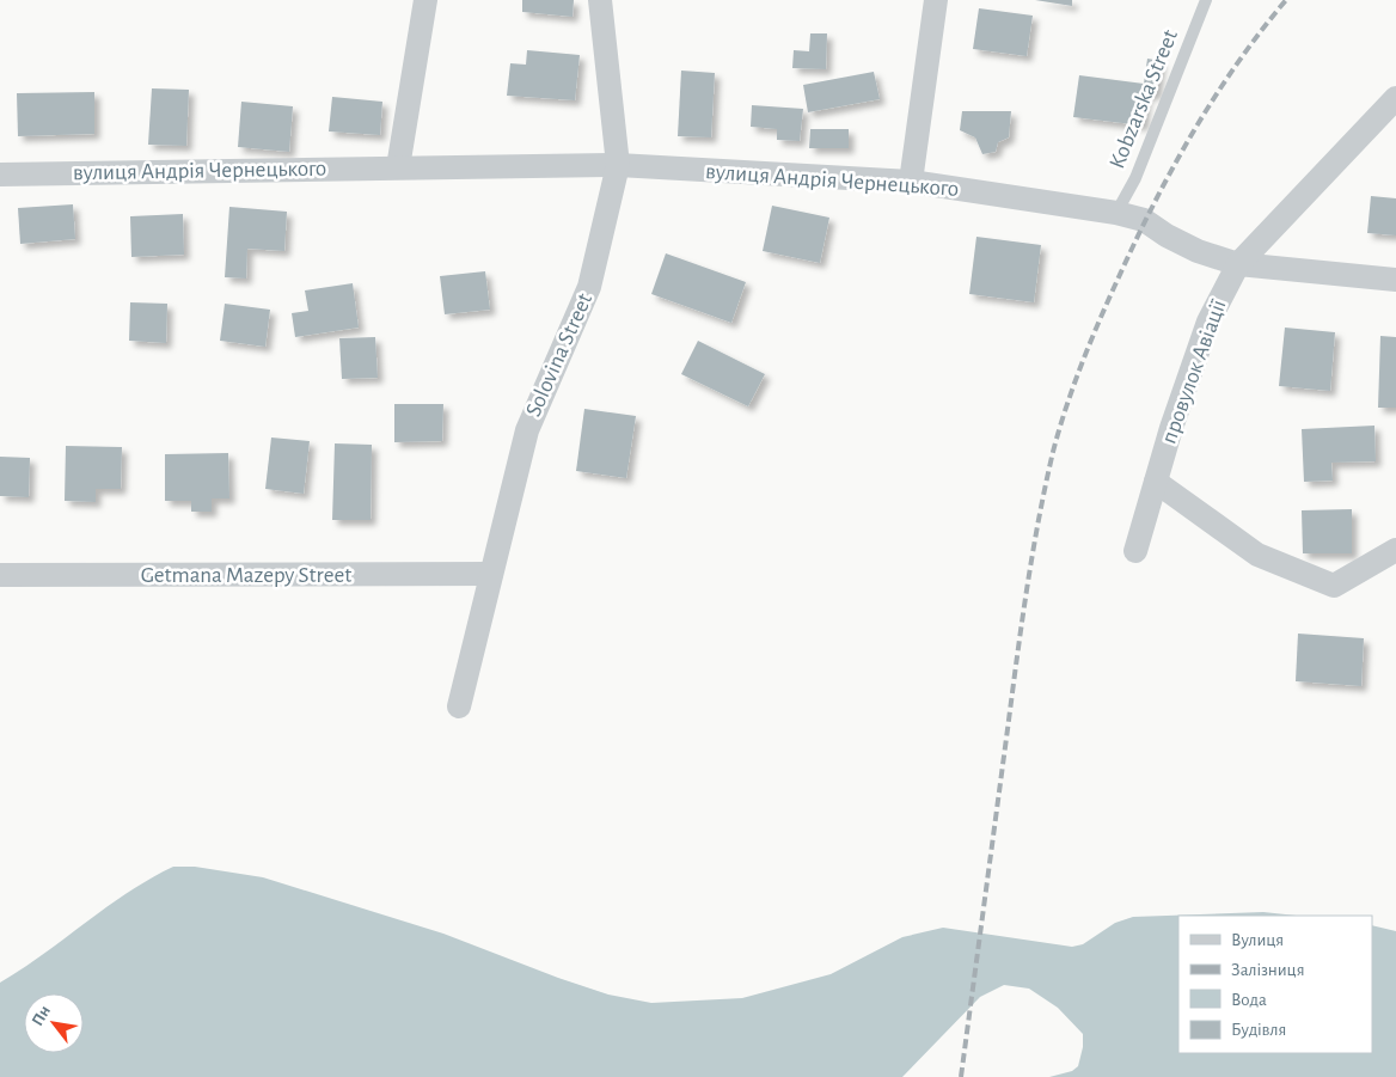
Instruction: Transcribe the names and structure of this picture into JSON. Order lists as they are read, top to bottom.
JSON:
{
  "streets": {
    "street": [
      "вулиця Андрія Чернецького",
      "Solovina Street",
      "провулок Авіації",
      "Getmana Mazepy Street"
    ],
    "lane": ["Kobzarska Street"]
  },
  "crossings": [
    ["Kobzarska Street", "вулиця Андрія Чернецького"],
    ["вулиця Андрія Чернецького", "Solovina Street"],
    ["вулиця Андрія Чернецького", "провулок Авіації"],
    ["Solovina Street", "Getmana Mazepy Street"]
  ],
  "legend": [
    "Вулиця",
    "Залізниця",
    "Вода",
    "Будівля"
  ],
  "north": "top left"
}
